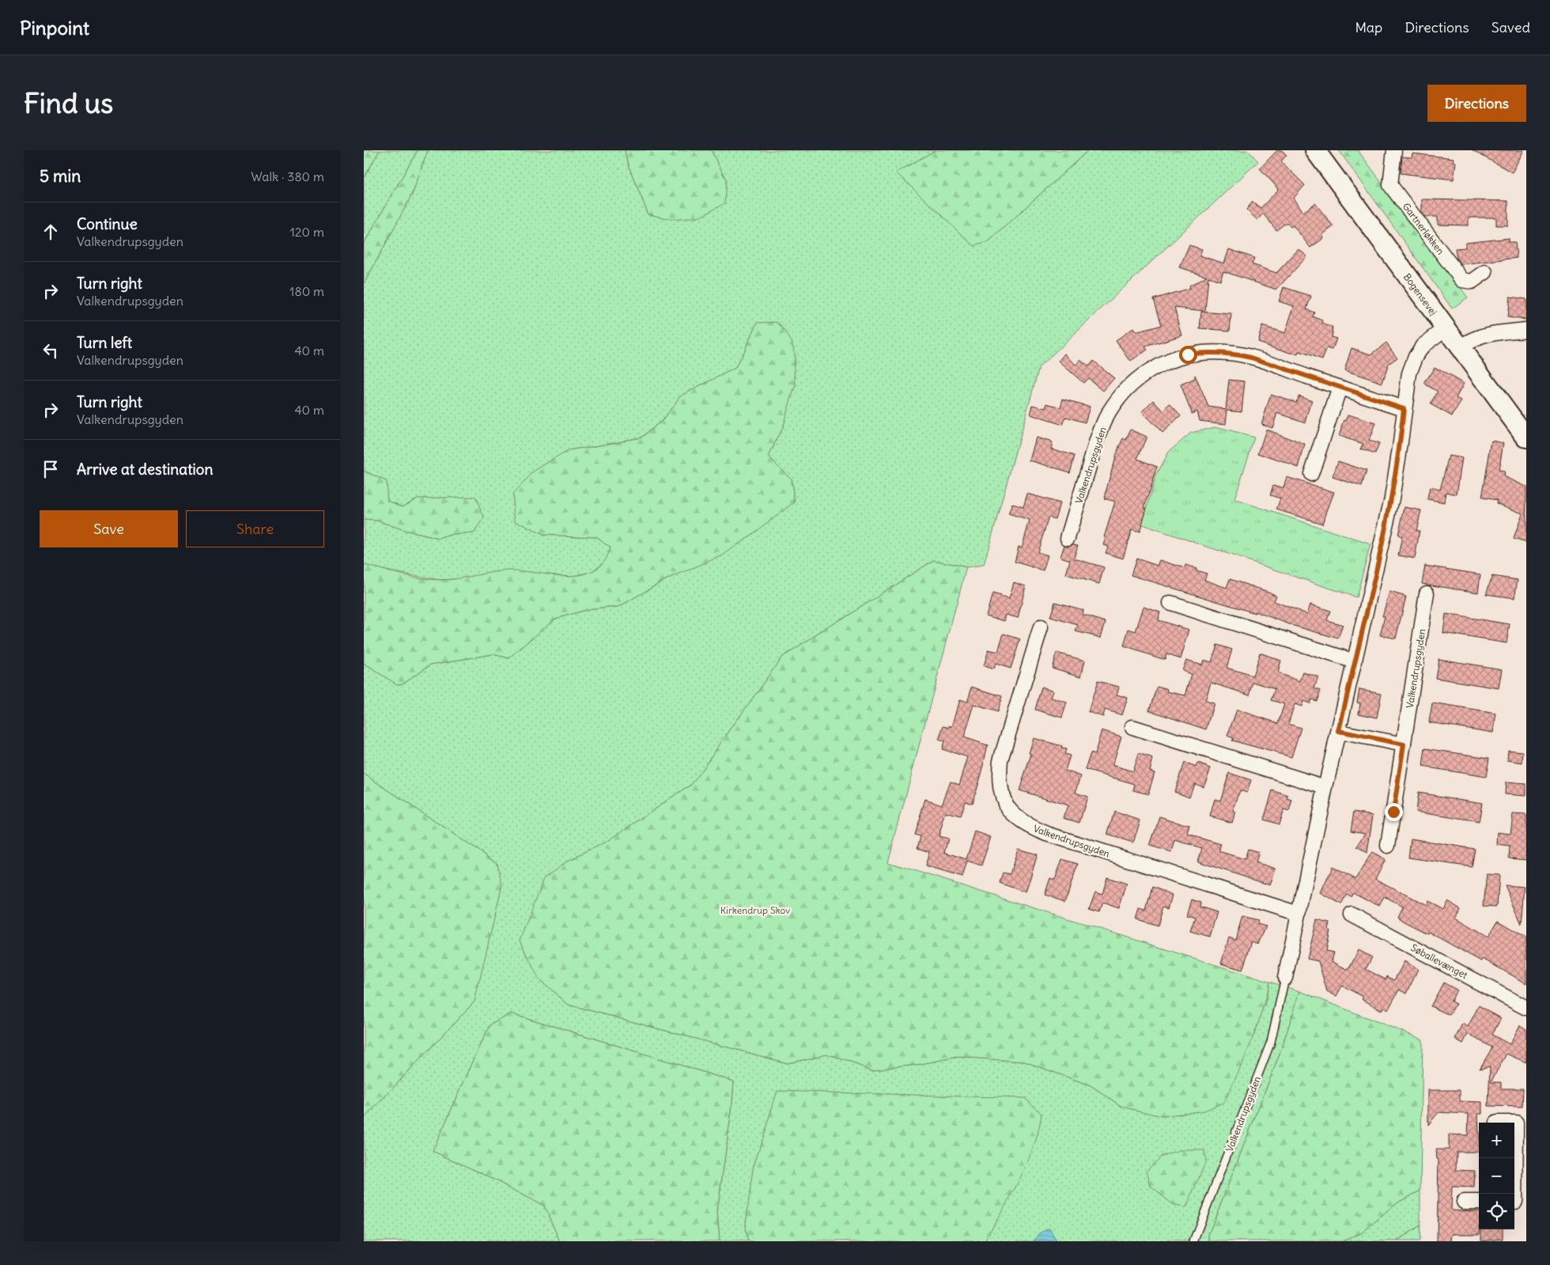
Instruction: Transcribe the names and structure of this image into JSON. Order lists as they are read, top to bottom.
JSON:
{
  "streets": {
    "main road": ["Bogensevej"],
    "street": ["Gartnerløkken", "Valkendrupsgyden", "Søballevænget"]
  },
  "crossings": [
    ["Bogensevej", "Valkendrupsgyden"]
  ],
  "parks": ["Kirkendrup Skov"],
  "page": {
    "header": "Pinpoint",
    "nav": ["Map", "Directions", "Saved"],
    "buttons": [
      "Directions",
      ["Save", "Share"]
    ],
    "title": "Find us",
    "heading": ["5 min", "Walk · 380 m"],
    "list": [
      ["Continue", "Valkendrupsgyden", "120 m"],
      ["Turn right", "Valkendrupsgyden", "180 m"],
      ["Turn left", "Valkendrupsgyden", "40 m"],
      ["Turn right", "Valkendrupsgyden", "40 m"],
      "Arrive at destination"
    ],
    "map_buttons": ["+", "−"]
  }
}
